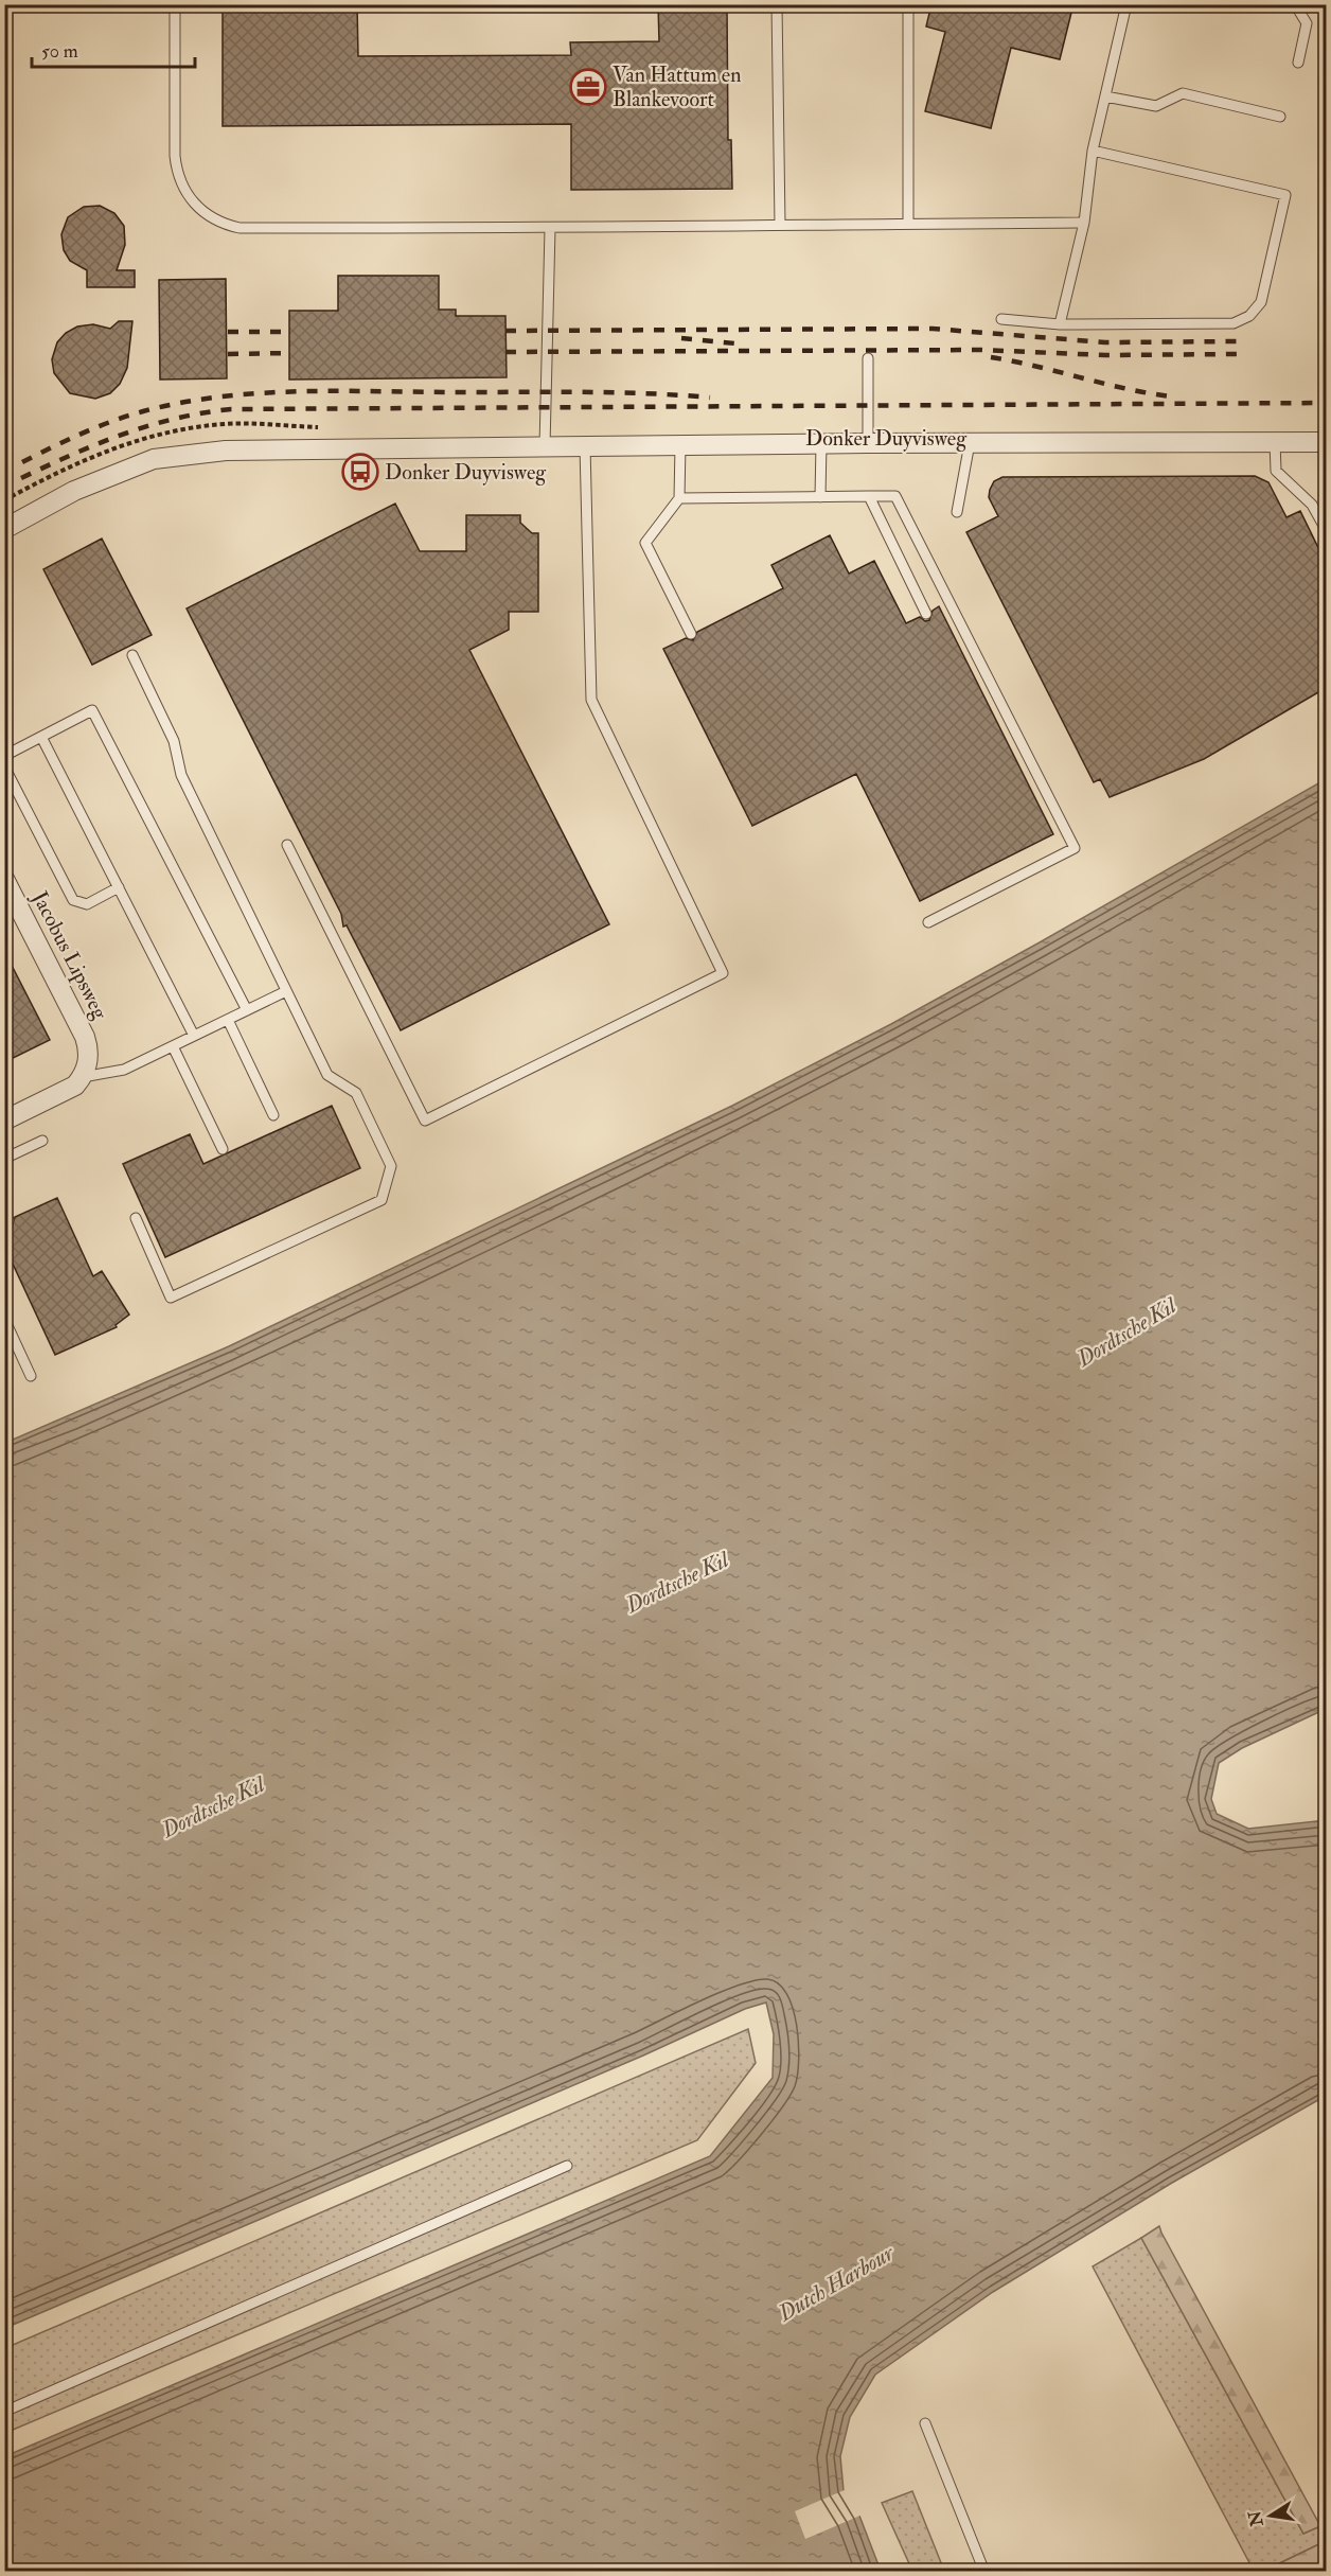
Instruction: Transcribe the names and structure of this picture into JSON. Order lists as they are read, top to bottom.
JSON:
{
  "streets": {
    "street": ["Donker Duyvisweg", "Jacobus Lipsweg"]
  },
  "water": ["Dordtsche Kil", "Dutch Harbour"],
  "places": {
    "office": ["Van Hattum en Blankevoort"],
    "bus stop": ["Donker Duyvisweg"]
  },
  "scale_bar": "50 m",
  "north": "left"
}
